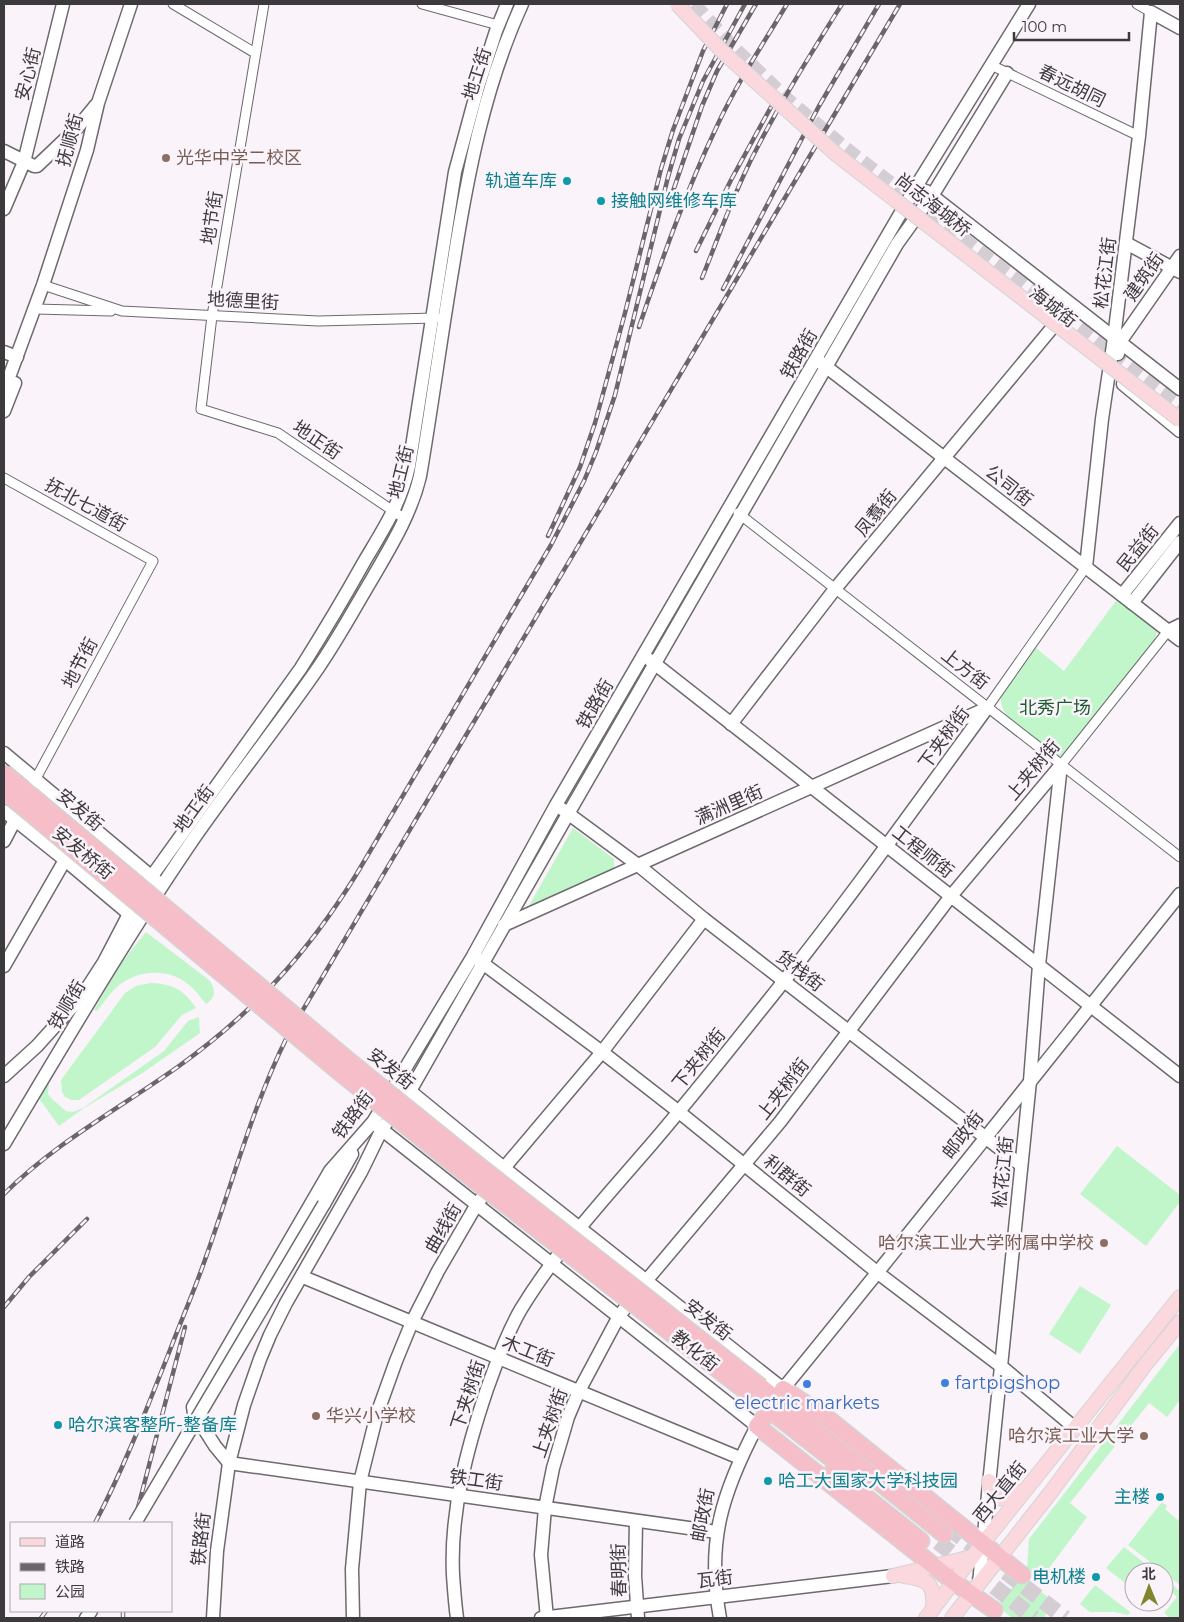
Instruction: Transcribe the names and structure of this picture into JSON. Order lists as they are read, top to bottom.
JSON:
{
  "streets": {
    "highway": ["安发街", "教化街"],
    "main road": ["尚志海城桥", "西大直街"],
    "street": [
      "安心街",
      "地工街",
      "春远胡同",
      "抚顺街",
      "地节街",
      "松花江街",
      "建筑街",
      "地德里街",
      "海城街",
      "铁路街",
      "地正街",
      "公司街",
      "抚北七道街",
      "凤翥街",
      "民益街",
      "上方街",
      "下夹树街",
      "上夹树街",
      "满洲里街",
      "工程师街",
      "安发桥街",
      "货栈街",
      "铁顺街",
      "邮政街",
      "利群街",
      "曲线街",
      "木工街",
      "铁工街",
      "春明街",
      "瓦街"
    ]
  },
  "crossings": [
    ["地工街", "地德里街"],
    ["地工街", "地正街"],
    ["地工街", "安发桥街"],
    ["地工街", "铁顺街"],
    ["春远胡同", "松花江街"],
    ["春远胡同", "铁路街"],
    ["抚顺街", "地德里街"],
    ["地节街", "地德里街"],
    ["地节街", "地正街"],
    ["地节街", "抚北七道街"],
    ["地节街", "安发桥街"],
    ["松花江街", "建筑街"],
    ["松花江街", "海城街"],
    ["松花江街", "公司街"],
    ["松花江街", "上方街"],
    ["松花江街", "下夹树街"],
    ["松花江街", "上夹树街"],
    ["松花江街", "工程师街"],
    ["松花江街", "货栈街"],
    ["松花江街", "邮政街"],
    ["松花江街", "利群街"],
    ["松花江街", "教化街"],
    ["松花江街", "西大直街"],
    ["建筑街", "海城街"],
    ["海城街", "铁路街"],
    ["海城街", "凤翥街"],
    ["铁路街", "公司街"],
    ["铁路街", "上方街"],
    ["铁路街", "满洲里街"],
    ["铁路街", "工程师街"],
    ["铁路街", "货栈街"],
    ["铁路街", "利群街"],
    ["铁路街", "教化街"],
    ["铁路街", "铁工街"],
    ["公司街", "凤翥街"],
    ["公司街", "民益街"],
    ["公司街", "下夹树街"],
    ["公司街", "上夹树街"],
    ["凤翥街", "上方街"],
    ["凤翥街", "工程师街"],
    ["上方街", "下夹树街"],
    ["上方街", "上夹树街"],
    ["上方街", "满洲里街"],
    ["下夹树街", "满洲里街"],
    ["下夹树街", "工程师街"],
    ["下夹树街", "货栈街"],
    ["下夹树街", "利群街"],
    ["下夹树街", "木工街"],
    ["下夹树街", "教化街"],
    ["下夹树街", "铁工街"],
    ["上夹树街", "工程师街"],
    ["上夹树街", "货栈街"],
    ["上夹树街", "利群街"],
    ["上夹树街", "木工街"],
    ["上夹树街", "教化街"],
    ["上夹树街", "铁工街"],
    ["上夹树街", "瓦街"],
    ["满洲里街", "工程师街"],
    ["满洲里街", "货栈街"],
    ["安发街", "教化街"],
    ["工程师街", "邮政街"],
    ["安发桥街", "铁顺街"],
    ["货栈街", "邮政街"],
    ["货栈街", "曲线街"],
    ["邮政街", "利群街"],
    ["邮政街", "木工街"],
    ["邮政街", "教化街"],
    ["邮政街", "铁工街"],
    ["邮政街", "瓦街"],
    ["利群街", "曲线街"],
    ["利群街", "西大直街"],
    ["曲线街", "木工街"],
    ["曲线街", "教化街"],
    ["曲线街", "铁工街"],
    ["教化街", "西大直街"],
    ["铁工街", "春明街"],
    ["春明街", "瓦街"]
  ],
  "parks": ["北秀广场"],
  "places": [
    "光华中学二校区",
    "轨道车库",
    "接触网维修车库",
    "哈尔滨工业大学附属中学校",
    "fartpigshop",
    "electric markets",
    "华兴小学校",
    "哈尔滨客整所-整备库",
    "哈尔滨工业大学",
    "哈工大国家大学科技园",
    "主楼",
    "电机楼"
  ],
  "legend": ["道路", "铁路", "公园"],
  "scale_bar": "100 m",
  "north": "top"
}
